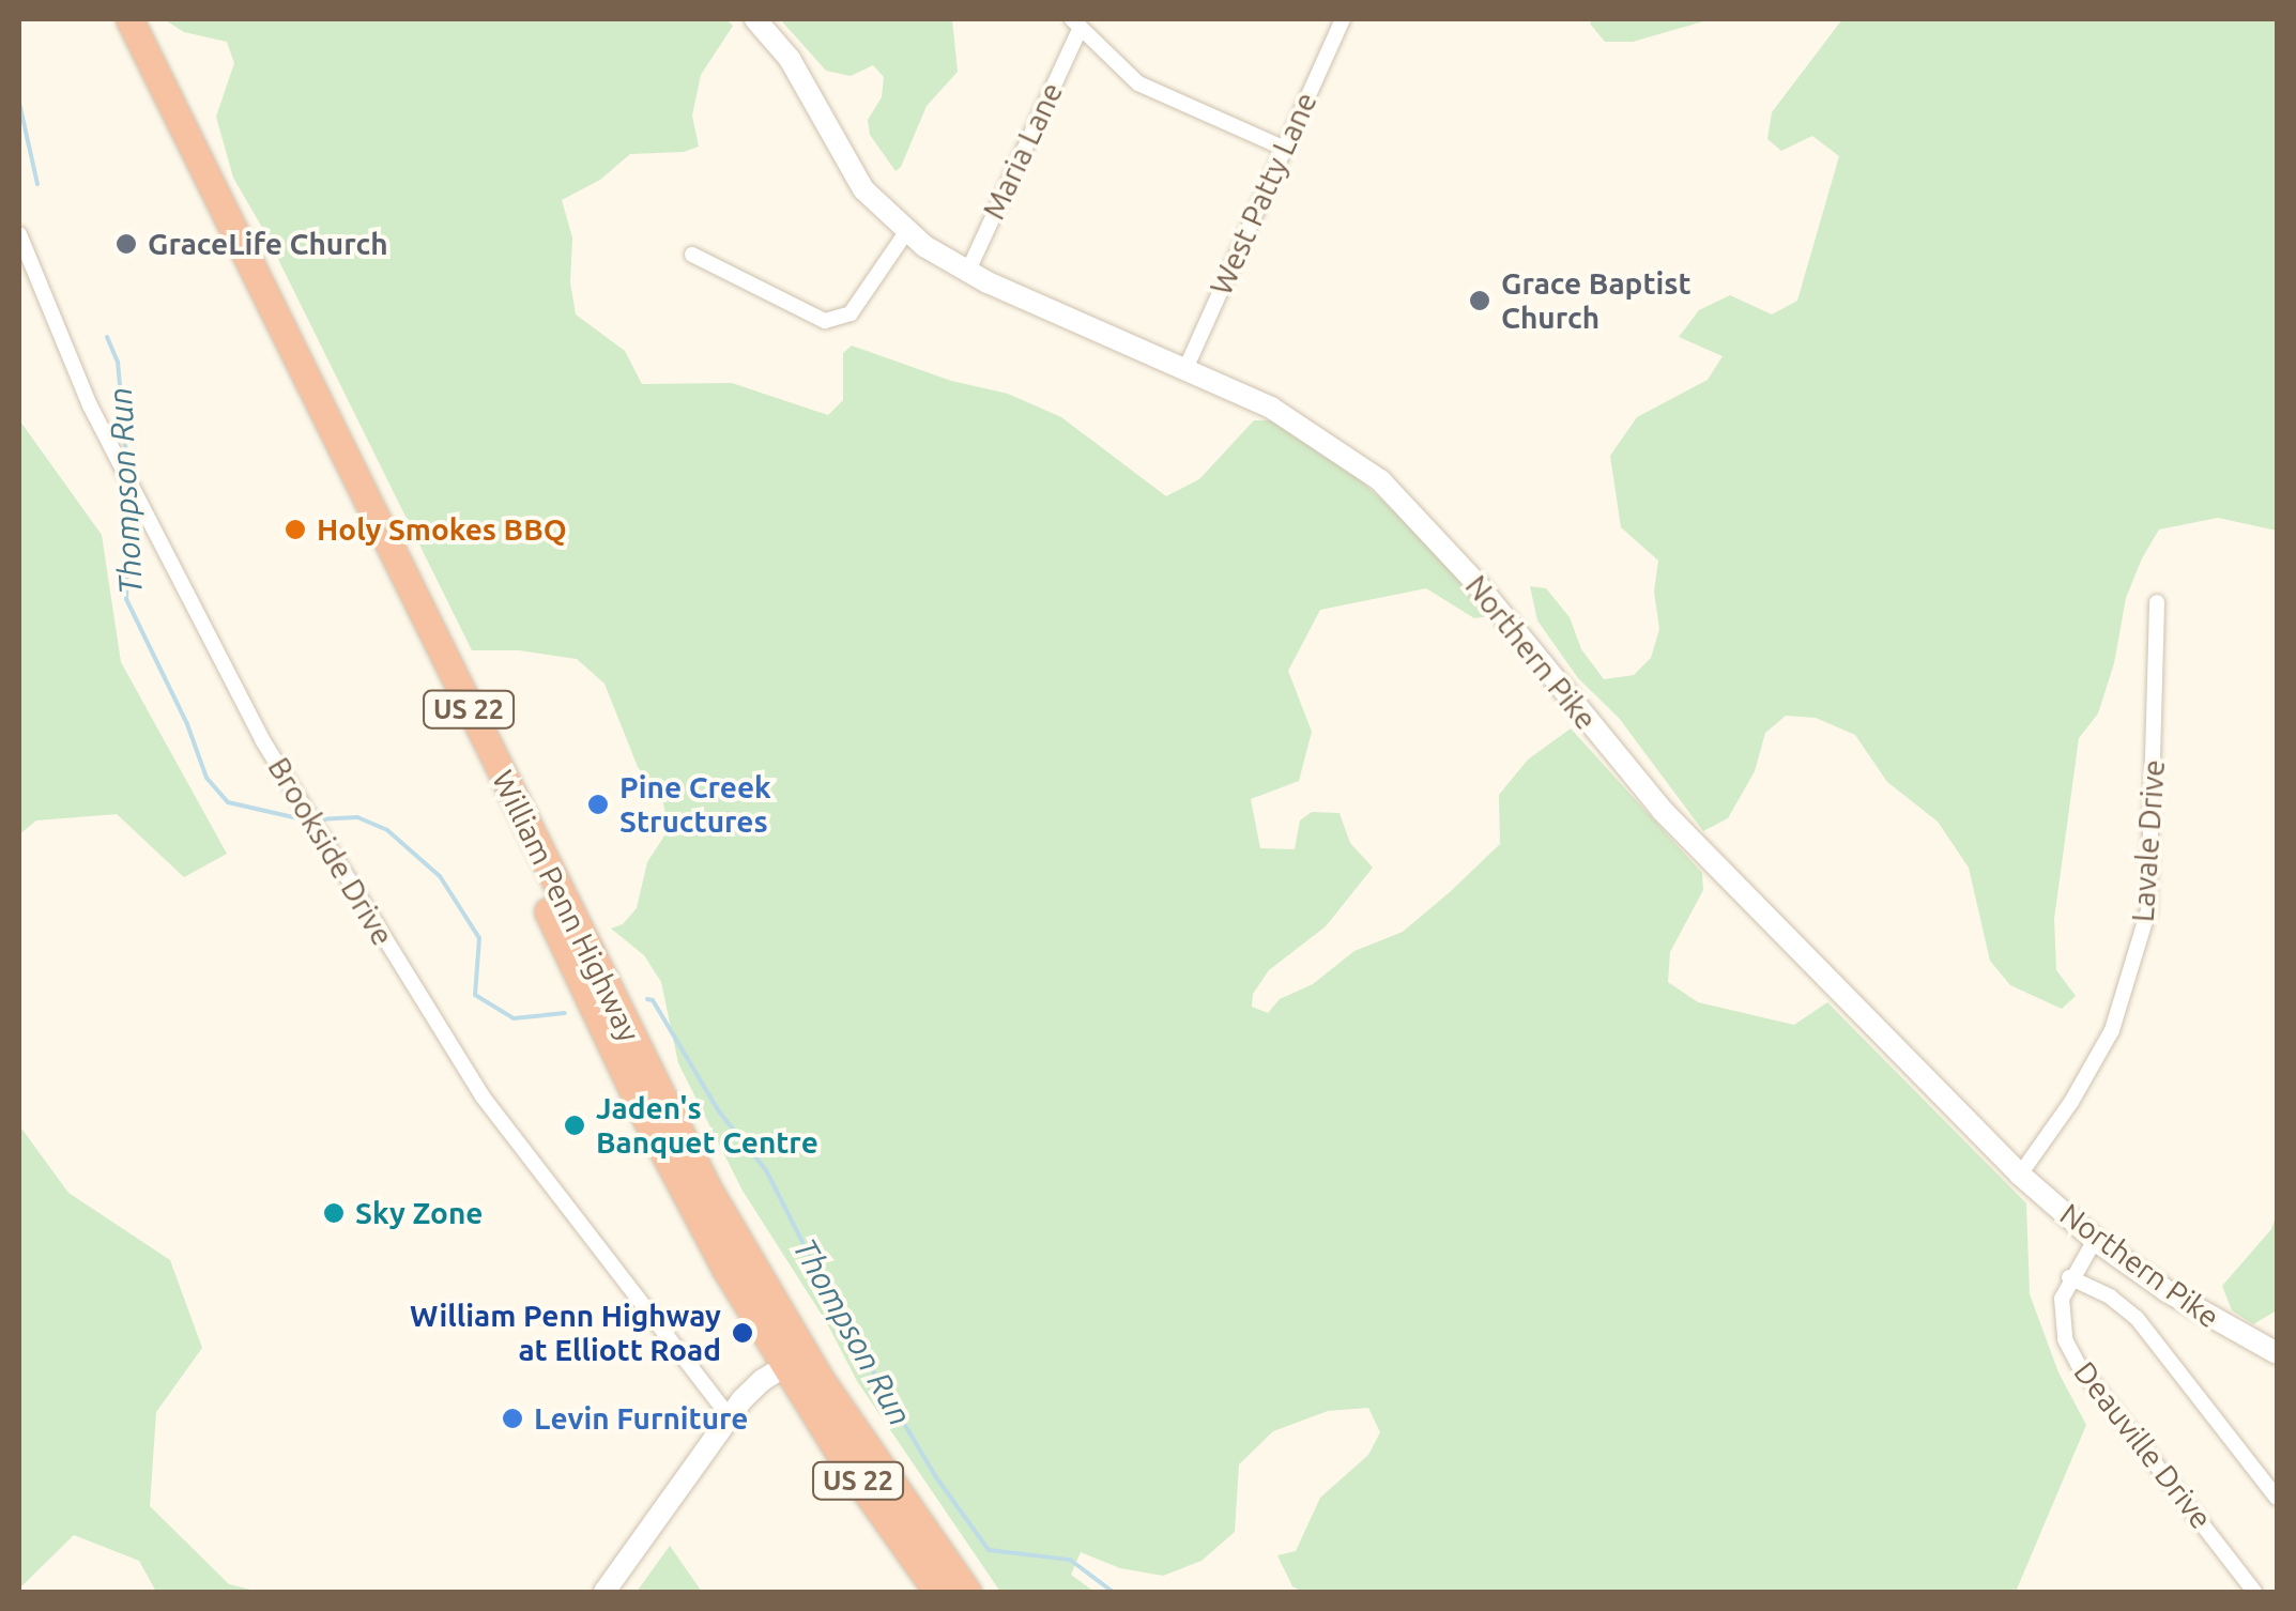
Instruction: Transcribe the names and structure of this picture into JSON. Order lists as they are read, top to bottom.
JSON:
{
  "streets": {
    "highway": ["US 22", "William Penn Highway"],
    "main road": ["Northern Pike"],
    "street": [
      "Maria Lane",
      "West Patty Lane",
      "Lavale Drive",
      "Brookside Drive",
      "Deauville Drive"
    ]
  },
  "crossings": [
    ["Maria Lane", "Northern Pike"],
    ["West Patty Lane", "Northern Pike"],
    ["Northern Pike", "Lavale Drive"],
    ["Northern Pike", "Deauville Drive"]
  ],
  "water": ["Thompson Run"],
  "places": [
    "GraceLife Church",
    "Grace Baptist Church",
    "Holy Smokes BBQ",
    "Pine Creek Structures",
    "Jaden's Banquet Centre",
    "Sky Zone",
    "William Penn Highway at Elliott Road",
    "Levin Furniture"
  ]
}
